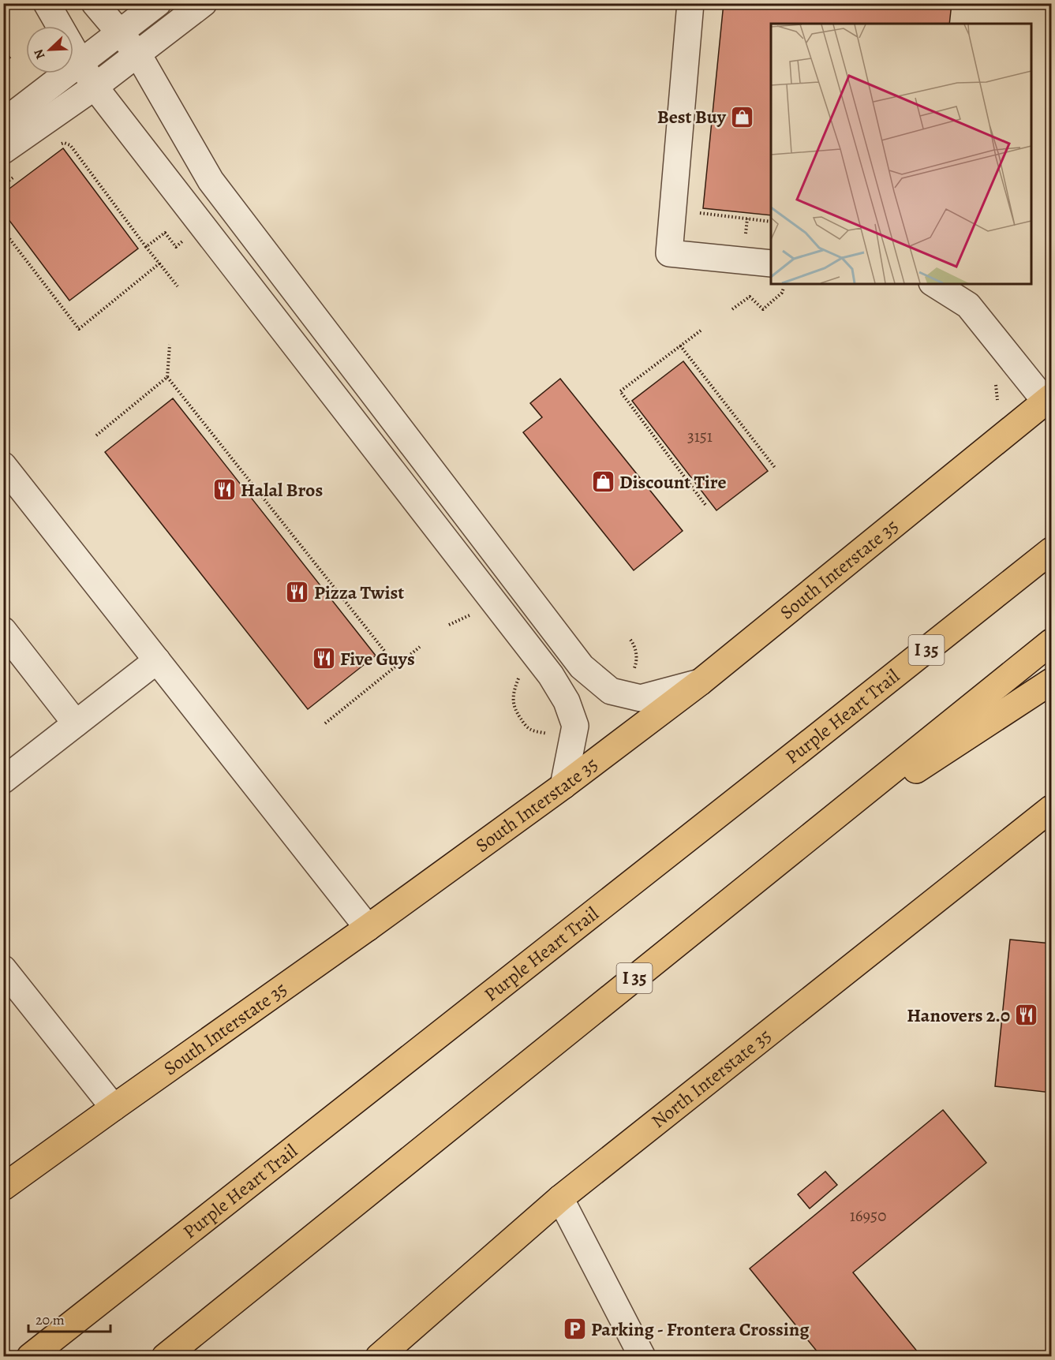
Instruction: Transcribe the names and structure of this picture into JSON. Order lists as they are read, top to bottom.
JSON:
{
  "streets": {
    "main road": [
      "South Interstate 35",
      "I 35",
      "Purple Heart Trail",
      "North Interstate 35"
    ]
  },
  "places": {
    "shop": ["Best Buy", "Discount Tire"],
    "restaurant": [
      "Halal Bros",
      "Pizza Twist",
      "Five Guys",
      "Hanovers 2.0"
    ],
    "parking": ["Parking - Frontera Crossing"]
  },
  "house_numbers": ["3151", "16950"],
  "scale_bar": "20 m",
  "north": "bottom left"
}
